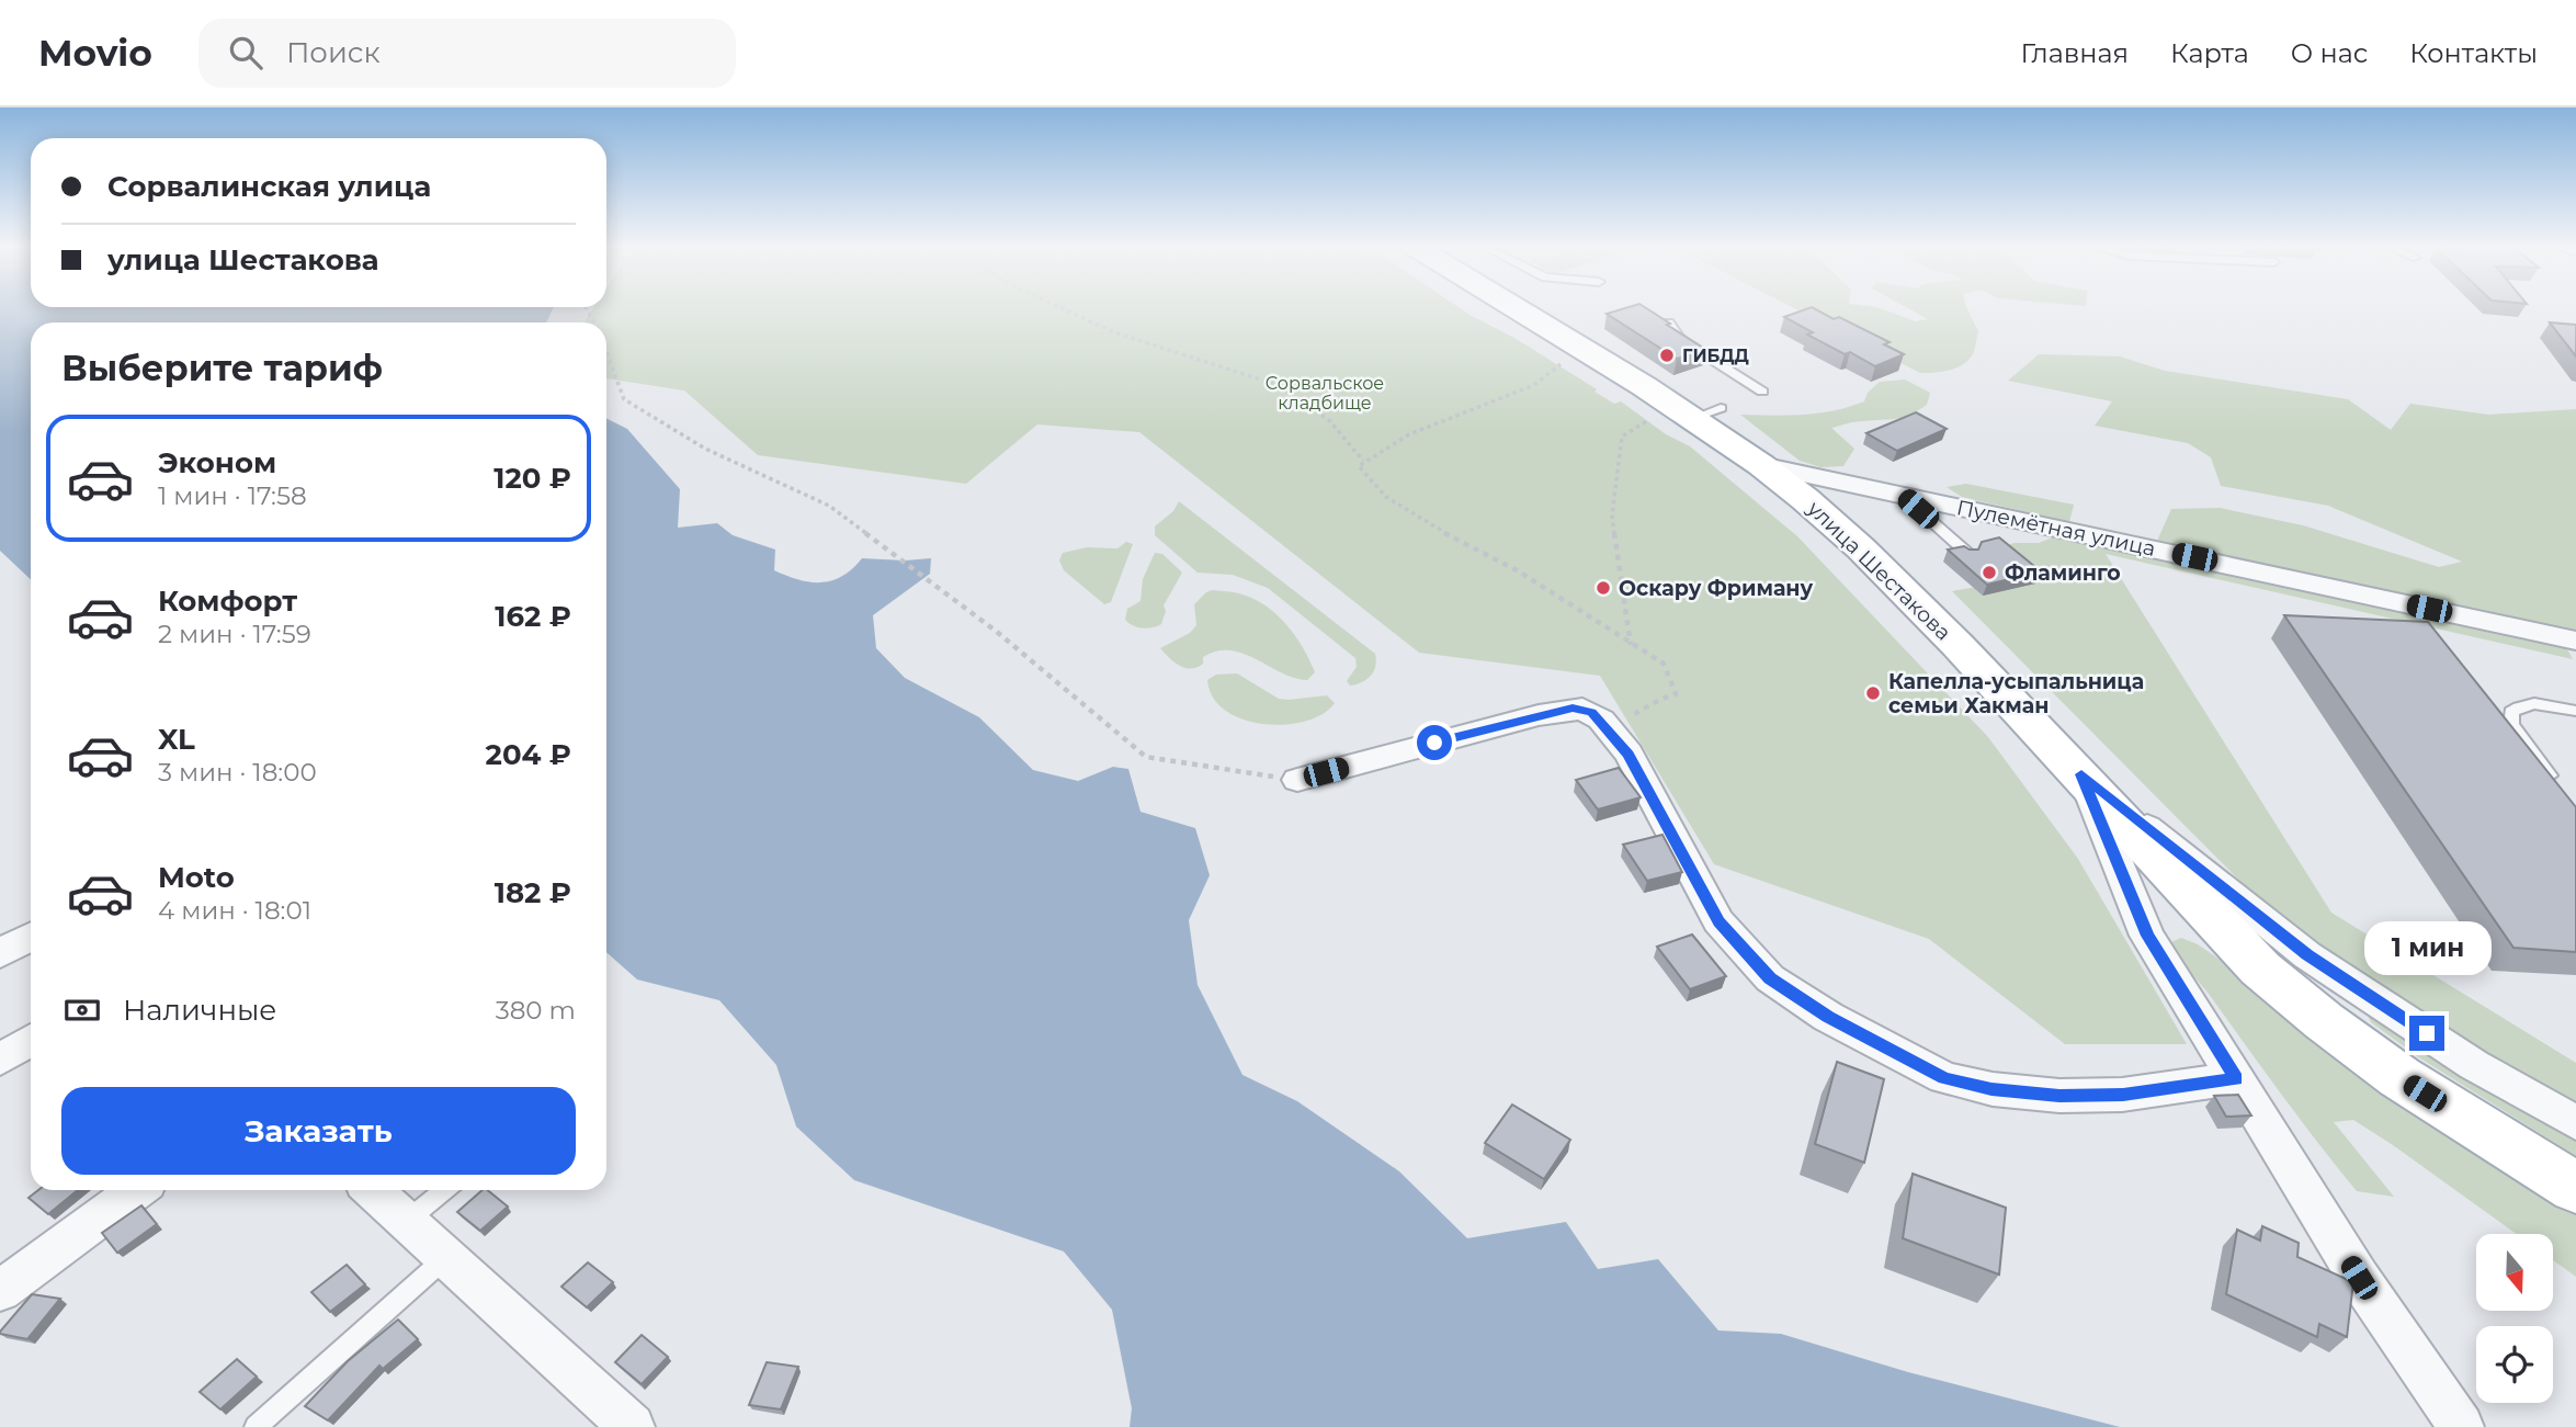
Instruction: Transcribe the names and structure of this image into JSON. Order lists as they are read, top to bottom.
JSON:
{
  "streets": {
    "main road": ["улица Шестакова"],
    "street": ["Пулемётная улица"]
  },
  "crossings": [
    ["Пулемётная улица", "улица Шестакова"]
  ],
  "parks": ["Сорвальское кладбище"],
  "places": [
    "ГИБДД",
    "Фламинго",
    "Оскару Фриману",
    "Капелла-усыпальница семьи Хакман"
  ],
  "north": "bottom",
  "page": {
    "header": "Movio",
    "search": "Поиск",
    "nav": [
      "Главная",
      "Карта",
      "О нас",
      "Контакты"
    ],
    "banner": ["Сорвалинская улица", "улица Шестакова"],
    "heading": "Выберите тариф",
    "list": [
      {
        "name": "Эконом",
        "note": "1 мин · 17:58",
        "value": "120 ₽"
      },
      {
        "name": "Комфорт",
        "note": "2 мин · 17:59",
        "value": "162 ₽"
      },
      {
        "name": "XL",
        "note": "3 мин · 18:00",
        "value": "204 ₽"
      },
      {
        "name": "Moto",
        "note": "4 мин · 18:01",
        "value": "182 ₽"
      }
    ],
    "bubble": "1 мин",
    "pay": ["Наличные", "380 m"],
    "buttons": "Заказать"
  }
}
